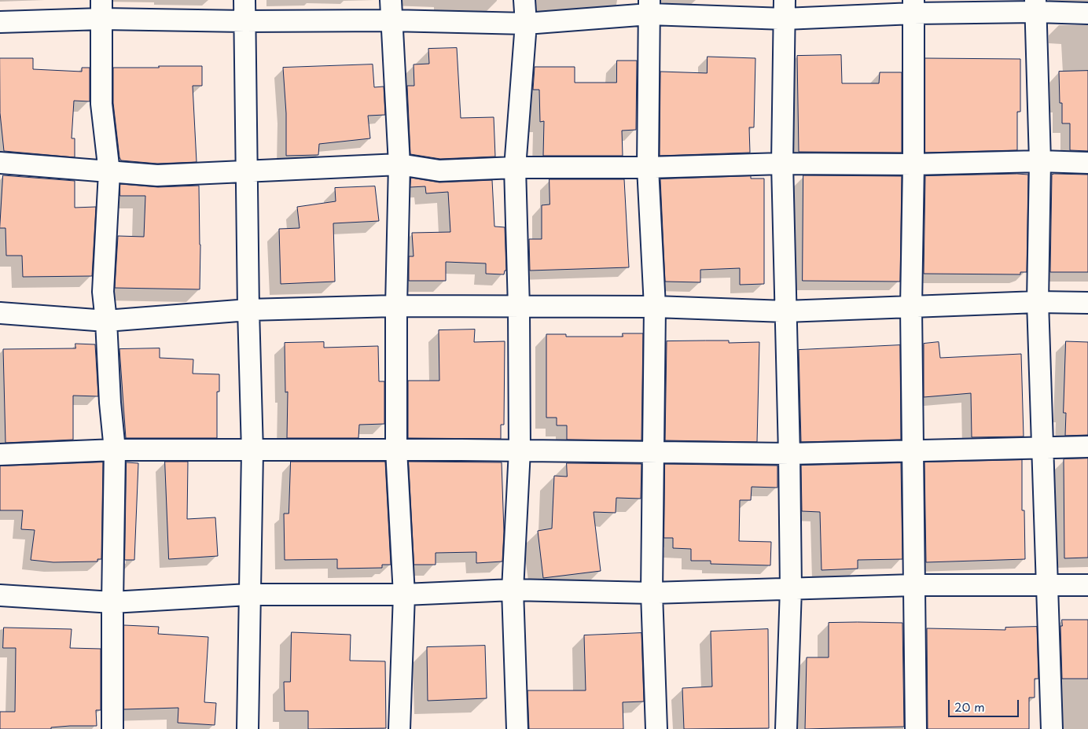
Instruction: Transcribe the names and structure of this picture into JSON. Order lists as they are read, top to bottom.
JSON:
{
  "scale_bar": "20 m"
}
